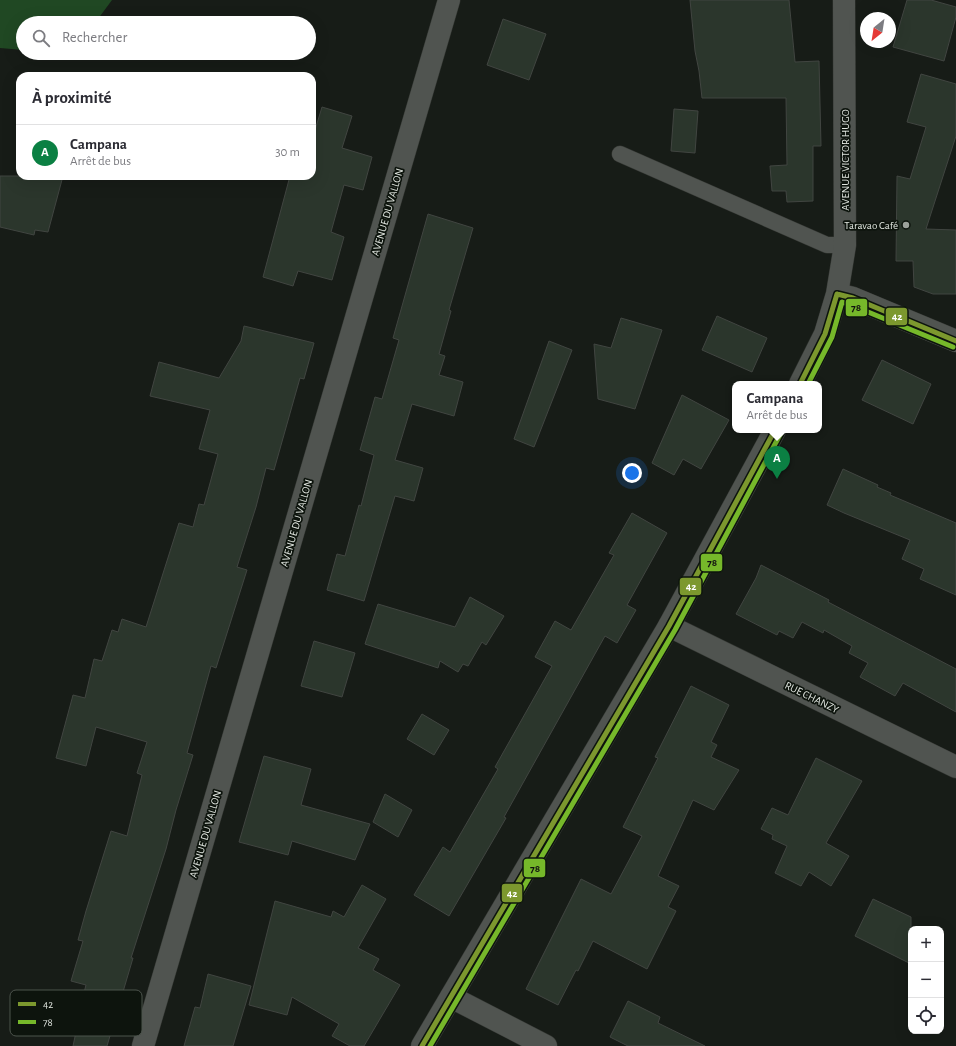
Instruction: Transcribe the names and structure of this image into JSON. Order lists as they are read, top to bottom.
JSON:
{
  "streets": {
    "street": ["AVENUE VICTOR HUGO", "AVENUE DU VALLON", "RUE CHANZY"]
  },
  "places": ["Taravao Café"],
  "lines": ["transit line 42", "transit line 78"],
  "legend": ["42", "78"],
  "north": "bottom left",
  "page": {
    "search": "Rechercher",
    "heading": "À proximité",
    "list": [
      {
        "mark": "A",
        "name": "Campana",
        "note": "Arrêt de bus",
        "value": "30 m"
      }
    ],
    "popup": ["Campana", "Arrêt de bus"],
    "pins": "A",
    "map_buttons": ["+", "−"]
  }
}
